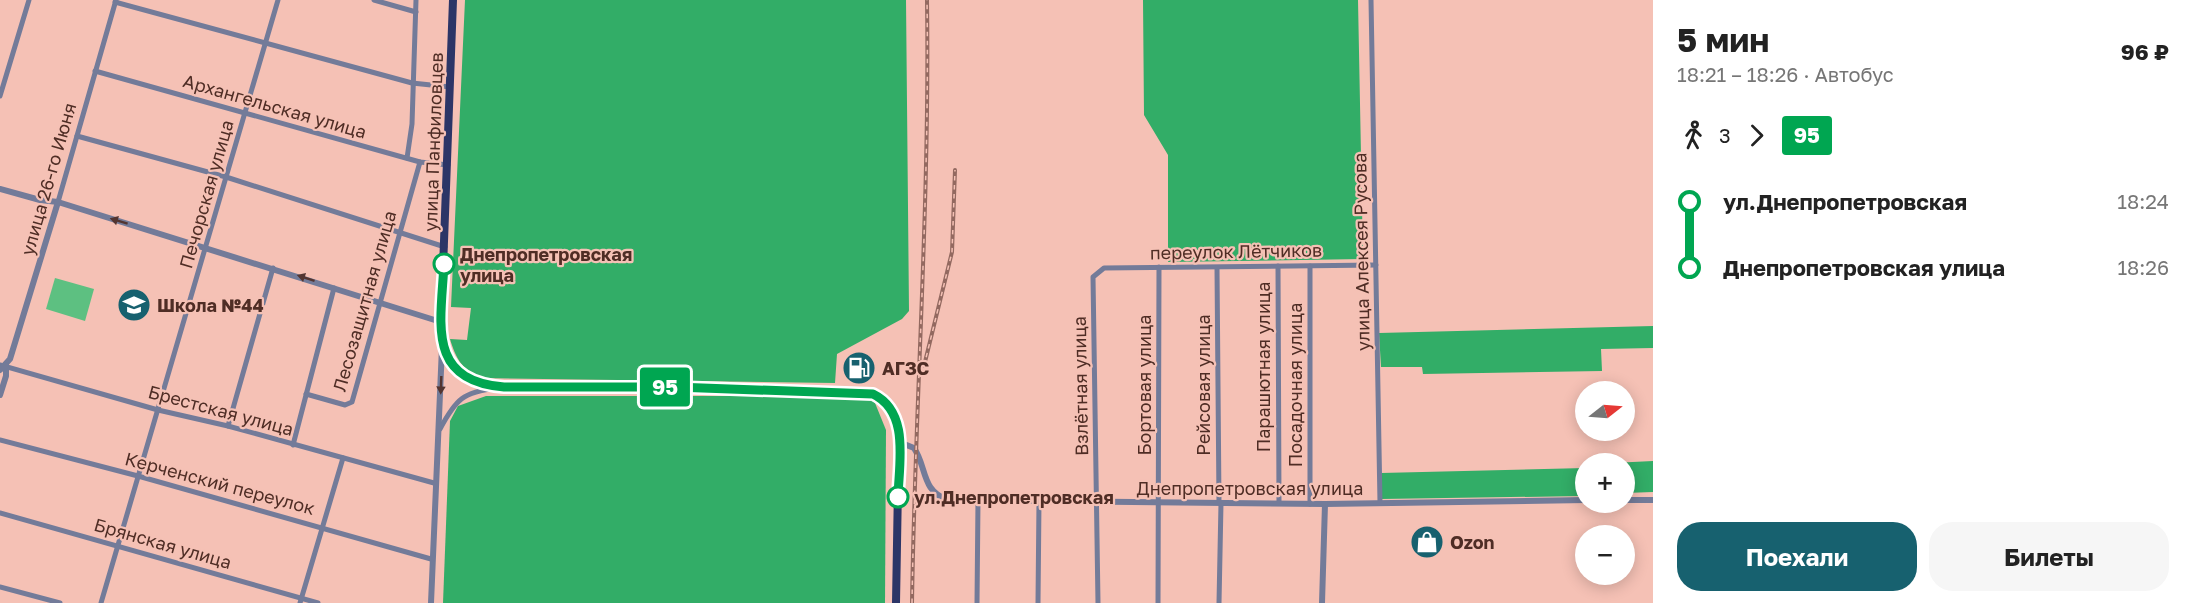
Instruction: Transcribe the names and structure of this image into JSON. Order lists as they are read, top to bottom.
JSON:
{
  "streets": {
    "main road": ["улица Панфиловцев"],
    "street": [
      "Архангельская улица",
      "улица 26-го Июня",
      "Печорская улица",
      "переулок Лётчиков",
      "улица Алексея Русова",
      "Лесозащитная улица",
      "Парашютная улица",
      "Бортовая улица",
      "Рейсовая улица",
      "Посадочная улица",
      "Взлётная улица",
      "Брестская улица",
      "Керченский переулок",
      "Днепропетровская улица",
      "Брянская улица"
    ]
  },
  "crossings": [
    ["Архангельская улица", "улица Панфиловцев"],
    ["Архангельская улица", "улица 26-го Июня"],
    ["Архангельская улица", "Печорская улица"],
    ["Архангельская улица", "Лесозащитная улица"],
    ["улица 26-го Июня", "Брестская улица"],
    ["Печорская улица", "Брестская улица"],
    ["Печорская улица", "Керченский переулок"],
    ["Печорская улица", "Брянская улица"],
    ["переулок Лётчиков", "улица Алексея Русова"],
    ["переулок Лётчиков", "Парашютная улица"],
    ["переулок Лётчиков", "Бортовая улица"],
    ["переулок Лётчиков", "Рейсовая улица"],
    ["переулок Лётчиков", "Посадочная улица"],
    ["переулок Лётчиков", "Взлётная улица"],
    ["улица Алексея Русова", "Днепропетровская улица"],
    ["Парашютная улица", "Днепропетровская улица"],
    ["Бортовая улица", "Днепропетровская улица"],
    ["Рейсовая улица", "Днепропетровская улица"],
    ["Посадочная улица", "Днепропетровская улица"],
    ["Взлётная улица", "Днепропетровская улица"]
  ],
  "places": {
    "other": ["Днепропетровская улица", "ул.Днепропетровская"],
    "school or university": ["Школа №44"],
    "fuel station": ["АГЗС"],
    "shop": ["Ozon"]
  },
  "lines": ["bus line 95"],
  "north": "right",
  "page": {
    "on_map": "95",
    "heading": ["5 мин", "18:21 – 18:26 · Автобус", "96 ₽"],
    "legs": ["3", "95"],
    "list": [
      {
        "name": "ул.Днепропетровская",
        "value": "18:24"
      },
      {
        "name": "Днепропетровская улица",
        "value": "18:26"
      }
    ],
    "map_buttons": ["+", "−"],
    "buttons": ["Поехали", "Билеты"]
  }
}
